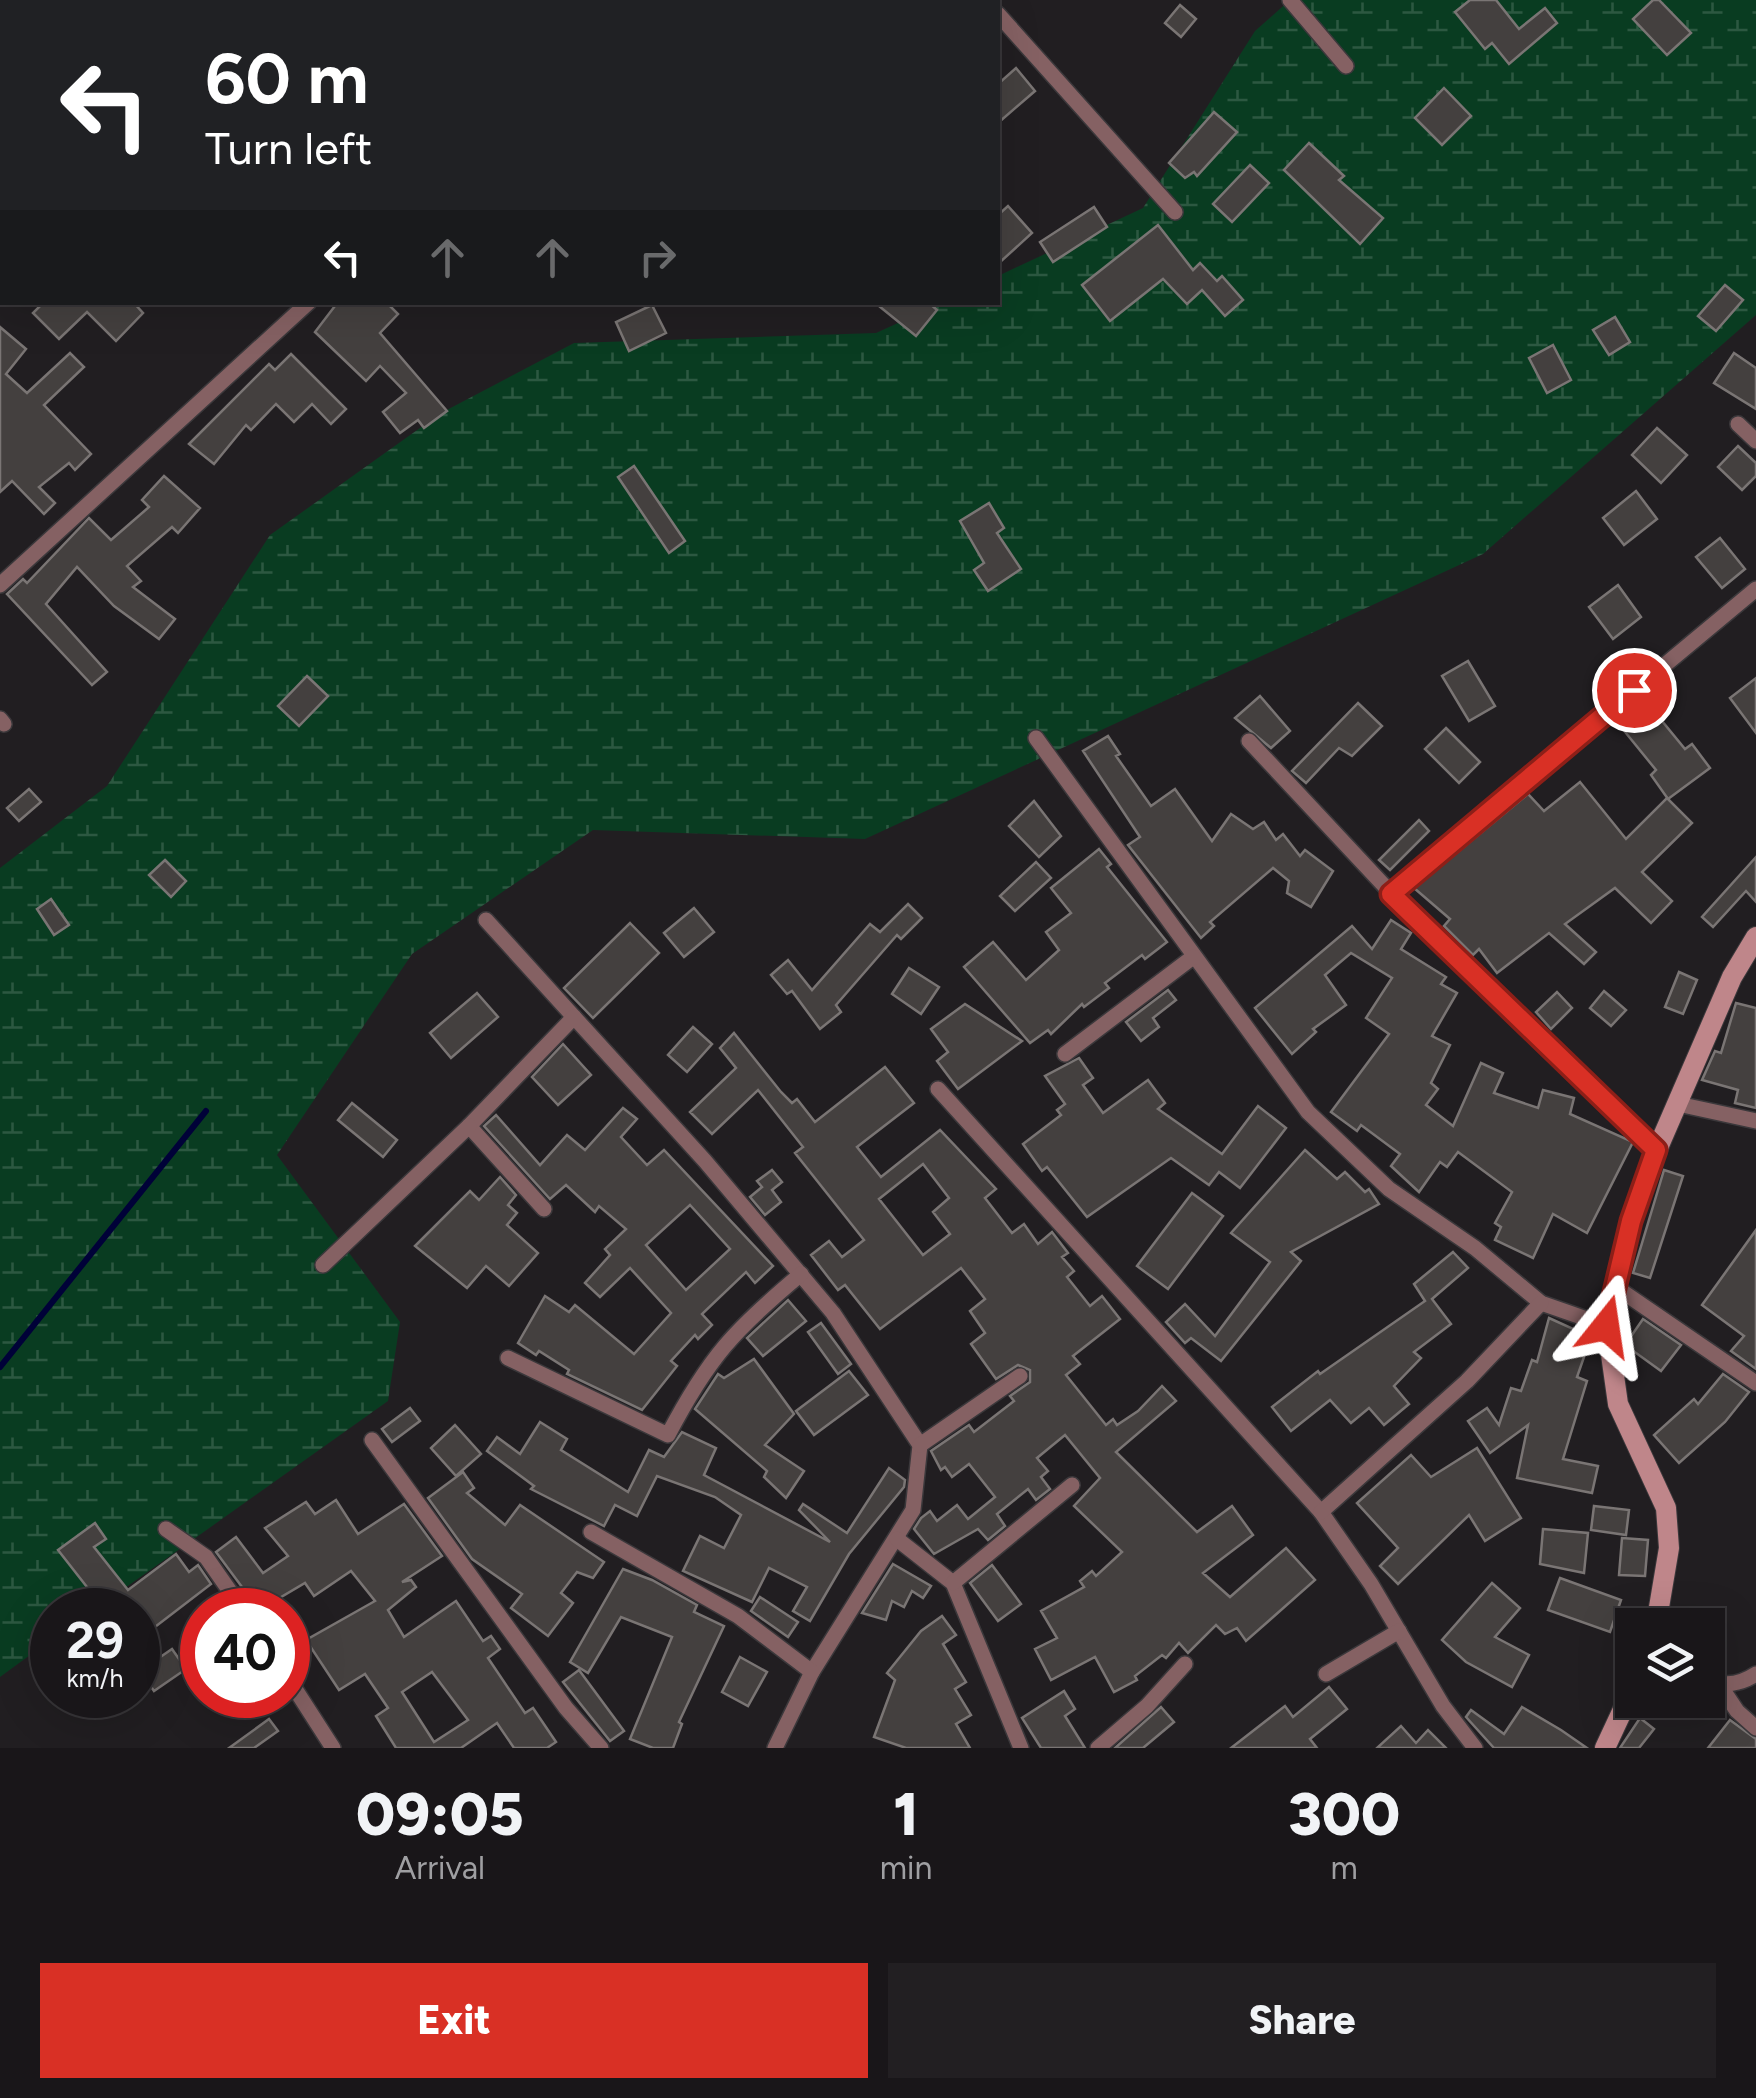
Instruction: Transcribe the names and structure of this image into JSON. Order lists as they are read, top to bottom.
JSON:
{
  "page": {
    "turn": ["60 m", "Turn left"],
    "speed": "29 km/h",
    "limit": "40",
    "eta": [
      "09:05",
      "Arrival",
      "1",
      "min",
      "300",
      "m"
    ],
    "buttons": ["Exit", "Share"]
  }
}
